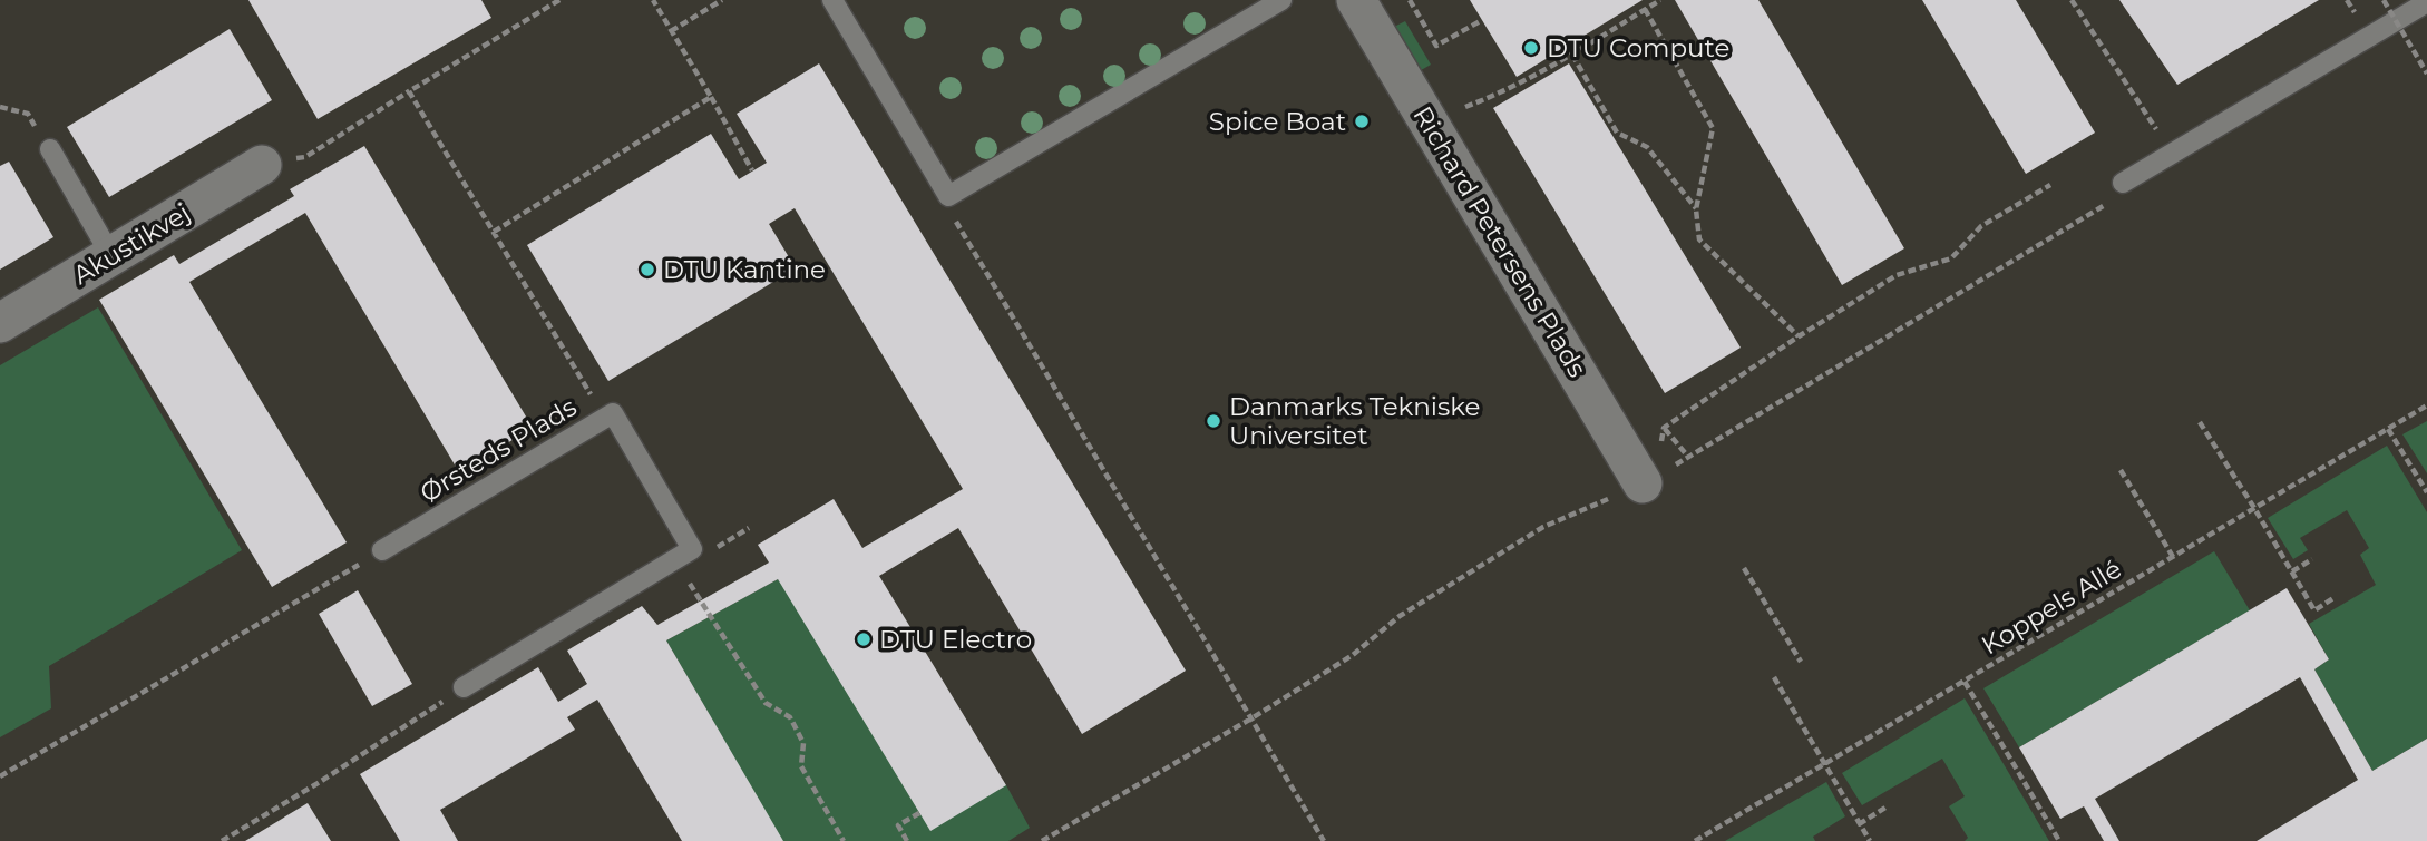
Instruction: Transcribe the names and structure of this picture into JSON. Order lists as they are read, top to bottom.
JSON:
{
  "streets": {
    "street": ["Richard Petersens Plads", "Akustikvej"],
    "lane": ["Ørsteds Plads"],
    "path": ["Koppels Allé"]
  },
  "places": [
    "DTU Compute",
    "Spice Boat",
    "DTU Kantine",
    "Danmarks Tekniske Universitet",
    "DTU Electro"
  ]
}
